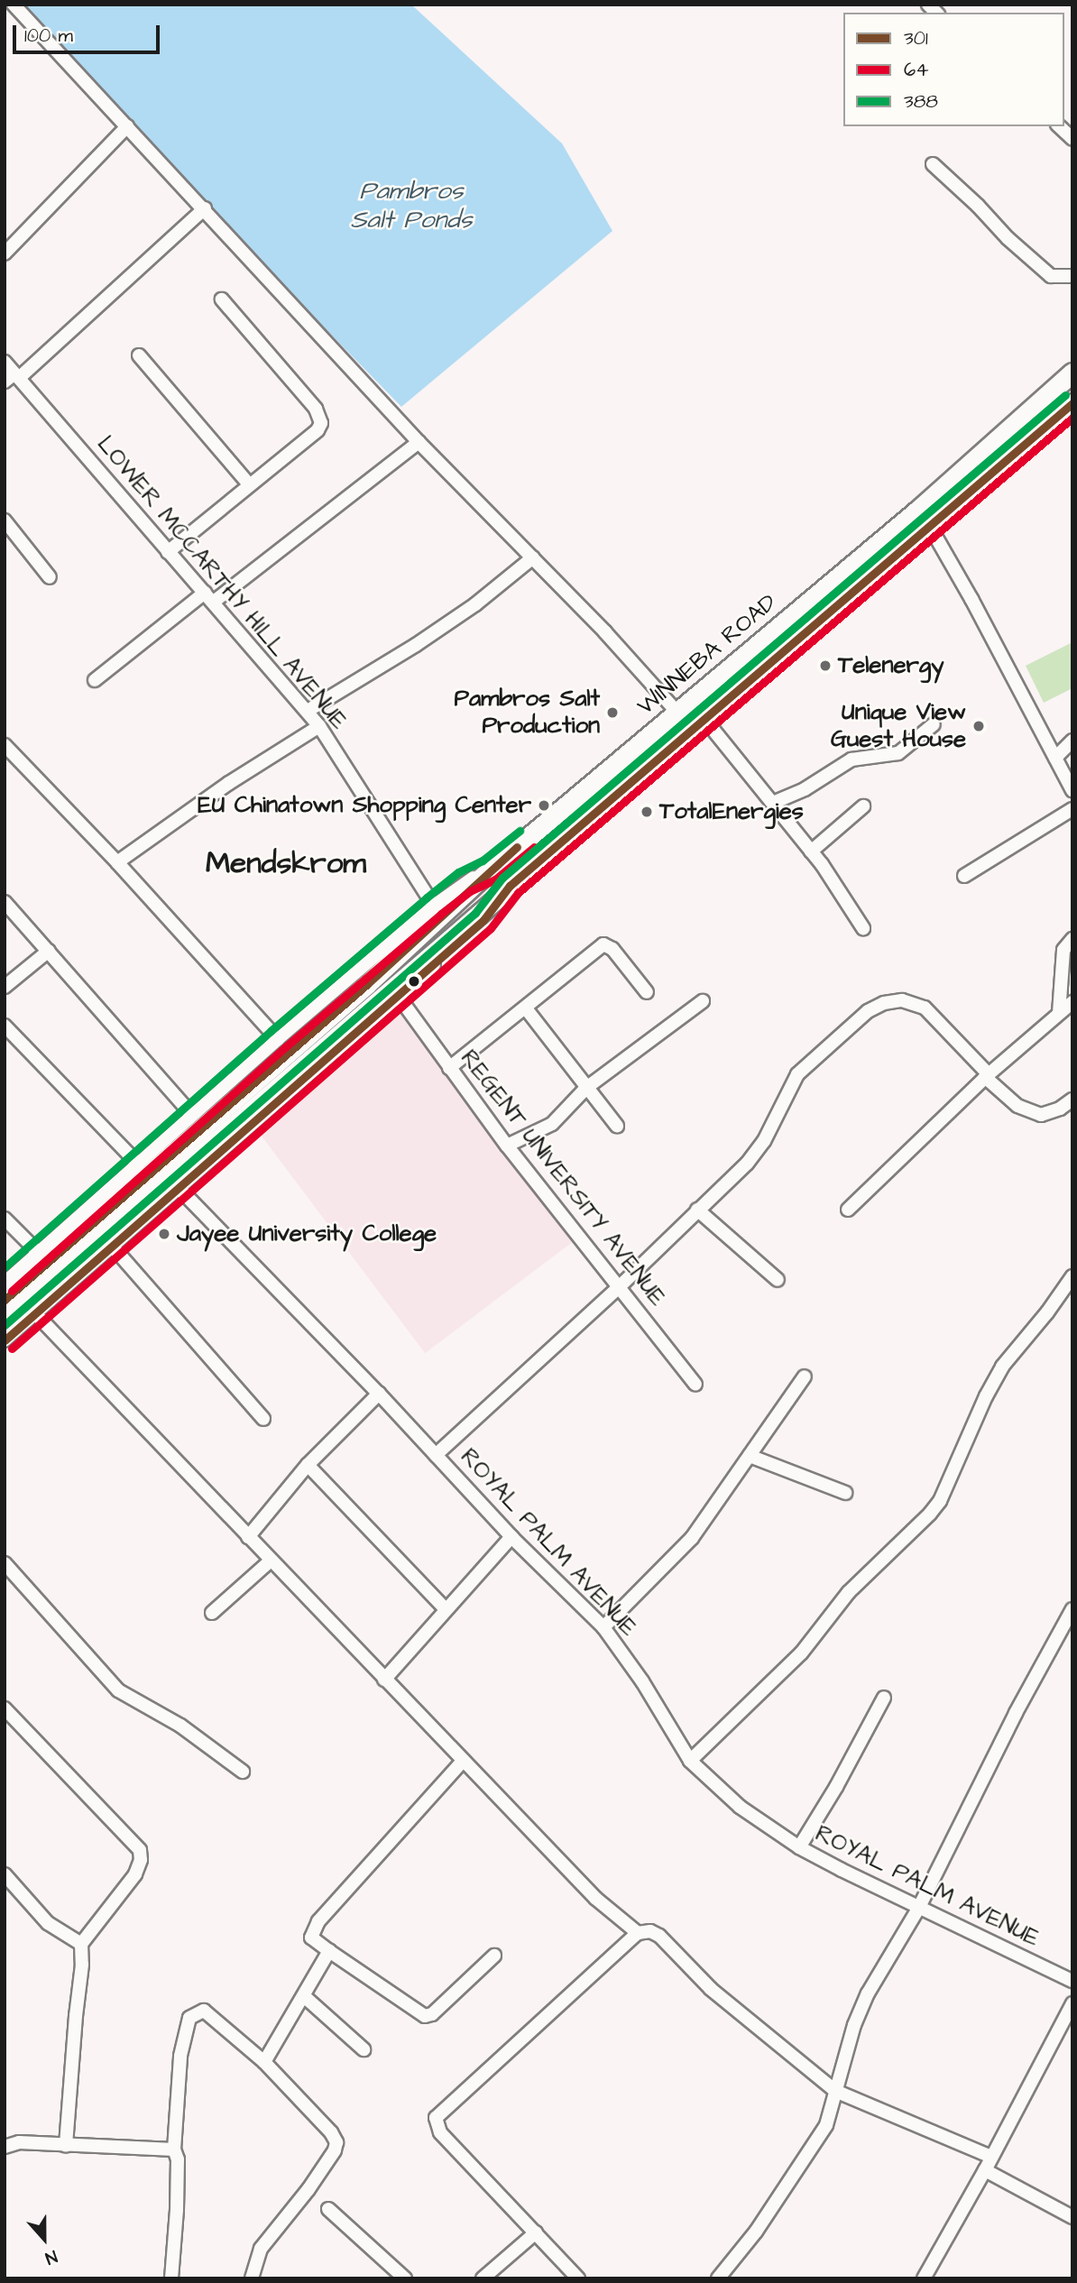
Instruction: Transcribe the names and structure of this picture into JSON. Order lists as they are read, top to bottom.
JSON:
{
  "streets": {
    "highway": ["WINNEBA ROAD"],
    "street": ["LOWER MCCARTHY HILL AVENUE", "REGENT UNIVERSITY AVENUE", "ROYAL PALM AVENUE"]
  },
  "districts": ["Mendskrom"],
  "water": ["Pambros Salt Ponds"],
  "places": [
    "Telenergy",
    "Pambros Salt Production",
    "Unique View Guest House",
    "EU Chinatown Shopping Center",
    "TotalEnergies",
    "Jayee University College"
  ],
  "lines": ["transit line 388", "transit line 301", "transit line 64"],
  "legend": ["301", "64", "388"],
  "scale_bar": "100 m",
  "north": "bottom"
}
